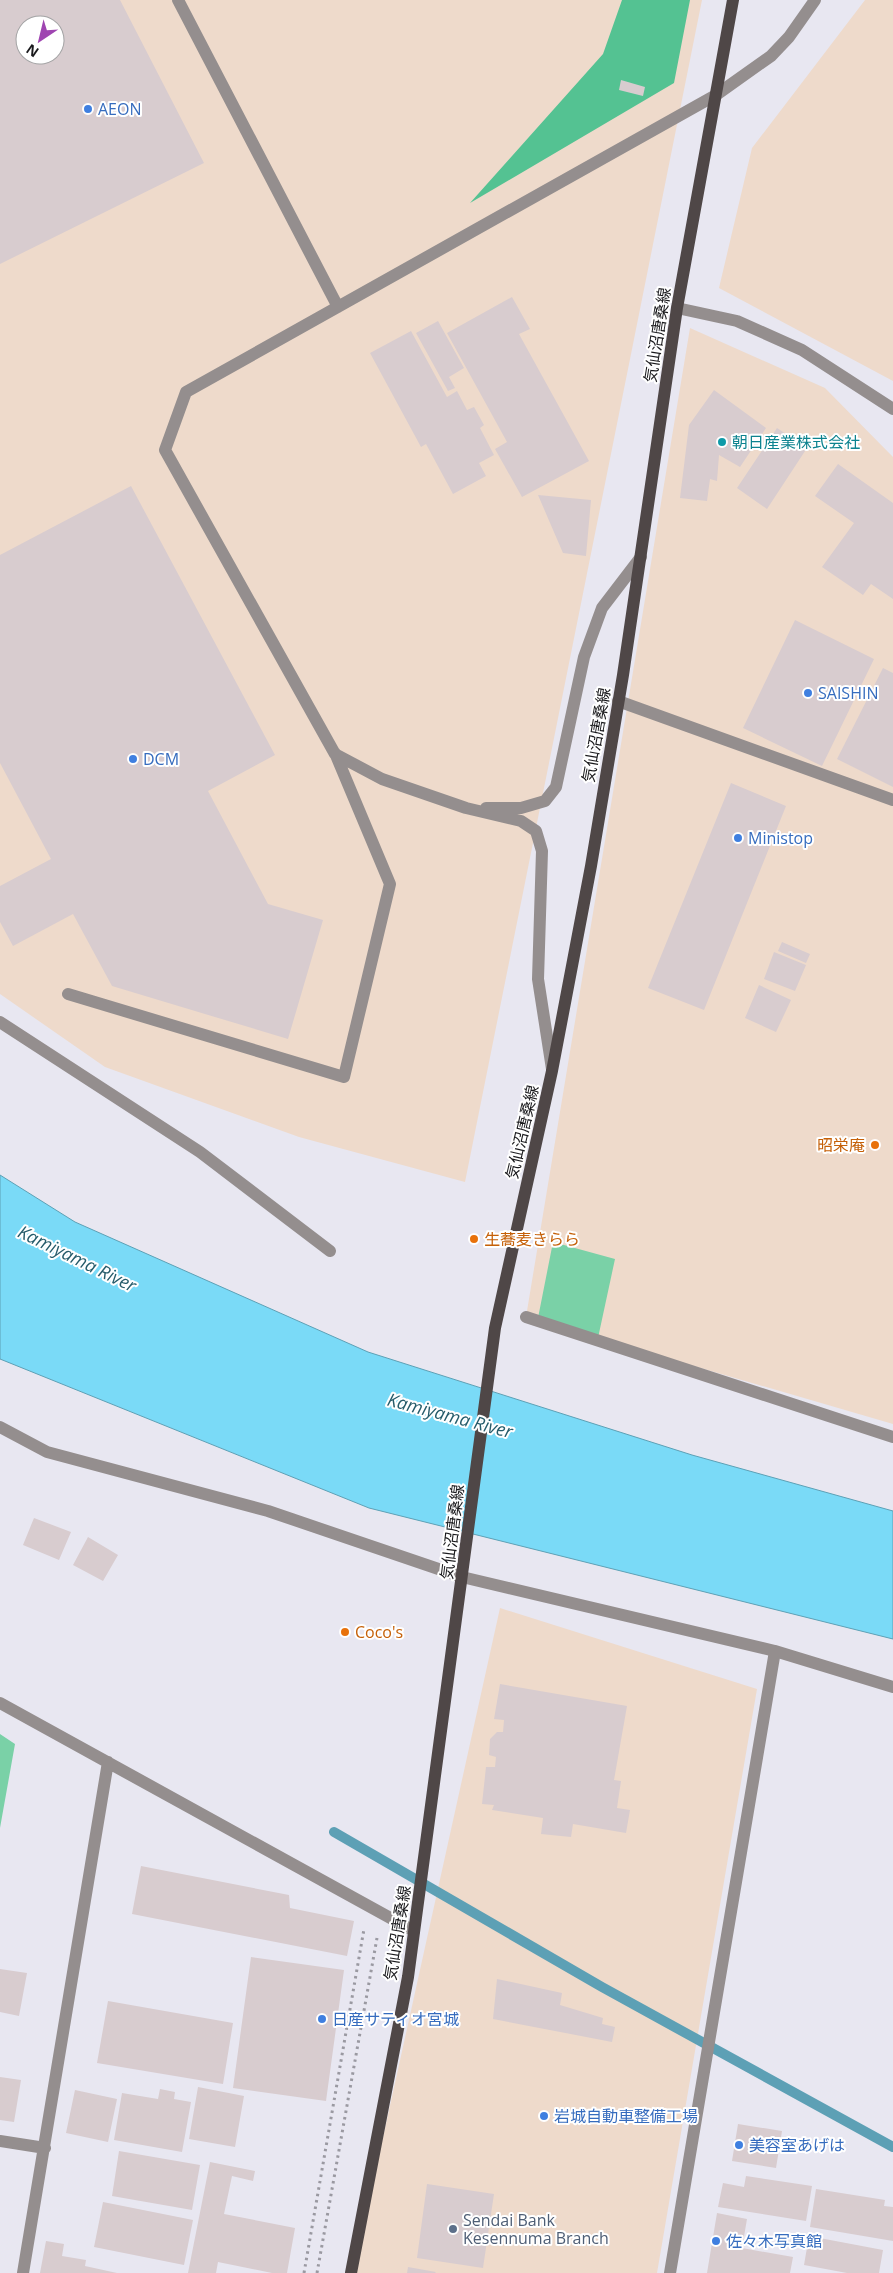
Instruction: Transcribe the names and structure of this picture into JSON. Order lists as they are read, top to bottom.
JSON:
{
  "streets": {
    "main road": ["気仙沼唐桑線"]
  },
  "water": ["Kamiyama River"],
  "places": [
    "AEON",
    "朝日産業株式会社",
    "SAISHIN",
    "DCM",
    "Ministop",
    "昭栄庵",
    "生蕎麦きらら",
    "Coco's",
    "日産サティオ宮城",
    "岩城自動車整備工場",
    "美容室あげは",
    "Sendai Bank Kesennuma Branch",
    "佐々木写真館"
  ],
  "north": "bottom left"
}
